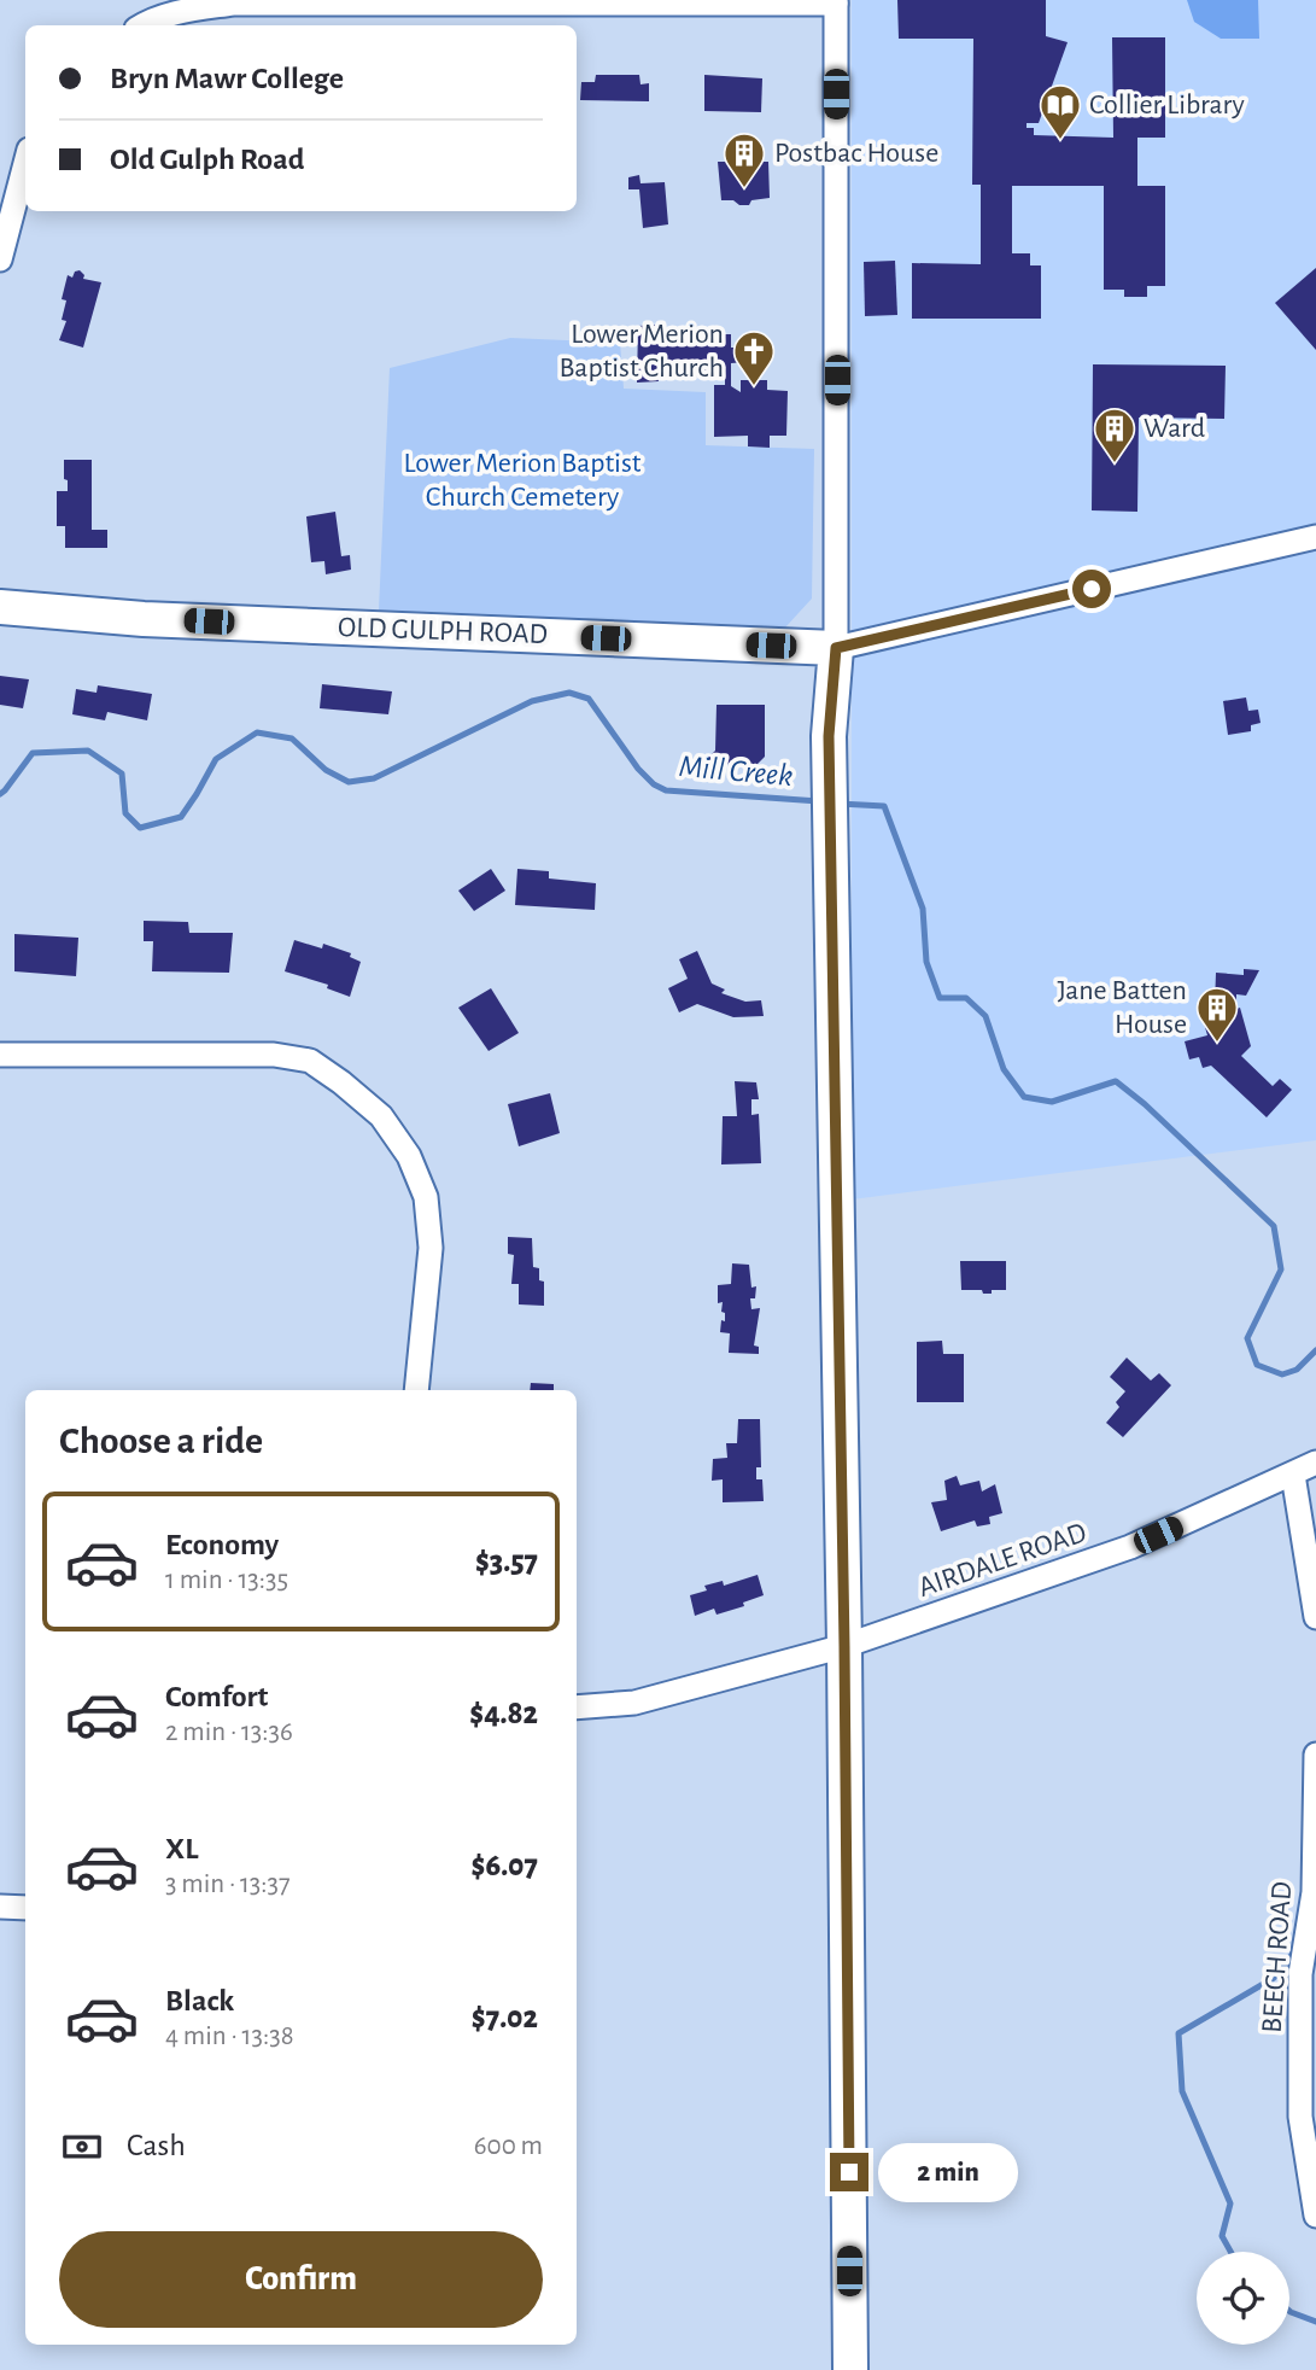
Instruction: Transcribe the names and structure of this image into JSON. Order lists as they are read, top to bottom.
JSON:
{
  "streets": {
    "street": ["OLD GULPH ROAD", "AIRDALE ROAD", "BEECH ROAD"]
  },
  "water": ["Mill Creek"],
  "parks": ["Lower Merion Baptist Church Cemetery"],
  "places": {
    "library": ["Collier Library"],
    "building": ["Postbac House", "Ward", "Jane Batten House"],
    "church": ["Lower Merion Baptist Church"]
  },
  "page": {
    "banner": ["Bryn Mawr College", "Old Gulph Road"],
    "heading": "Choose a ride",
    "list": [
      {
        "name": "Economy",
        "note": "1 min · 13:35",
        "value": "$3.57"
      },
      {
        "name": "Comfort",
        "note": "2 min · 13:36",
        "value": "$4.82"
      },
      {
        "name": "XL",
        "note": "3 min · 13:37",
        "value": "$6.07"
      },
      {
        "name": "Black",
        "note": "4 min · 13:38",
        "value": "$7.02"
      }
    ],
    "pay": ["Cash", "600 m"],
    "bubble": "2 min",
    "buttons": "Confirm"
  }
}
